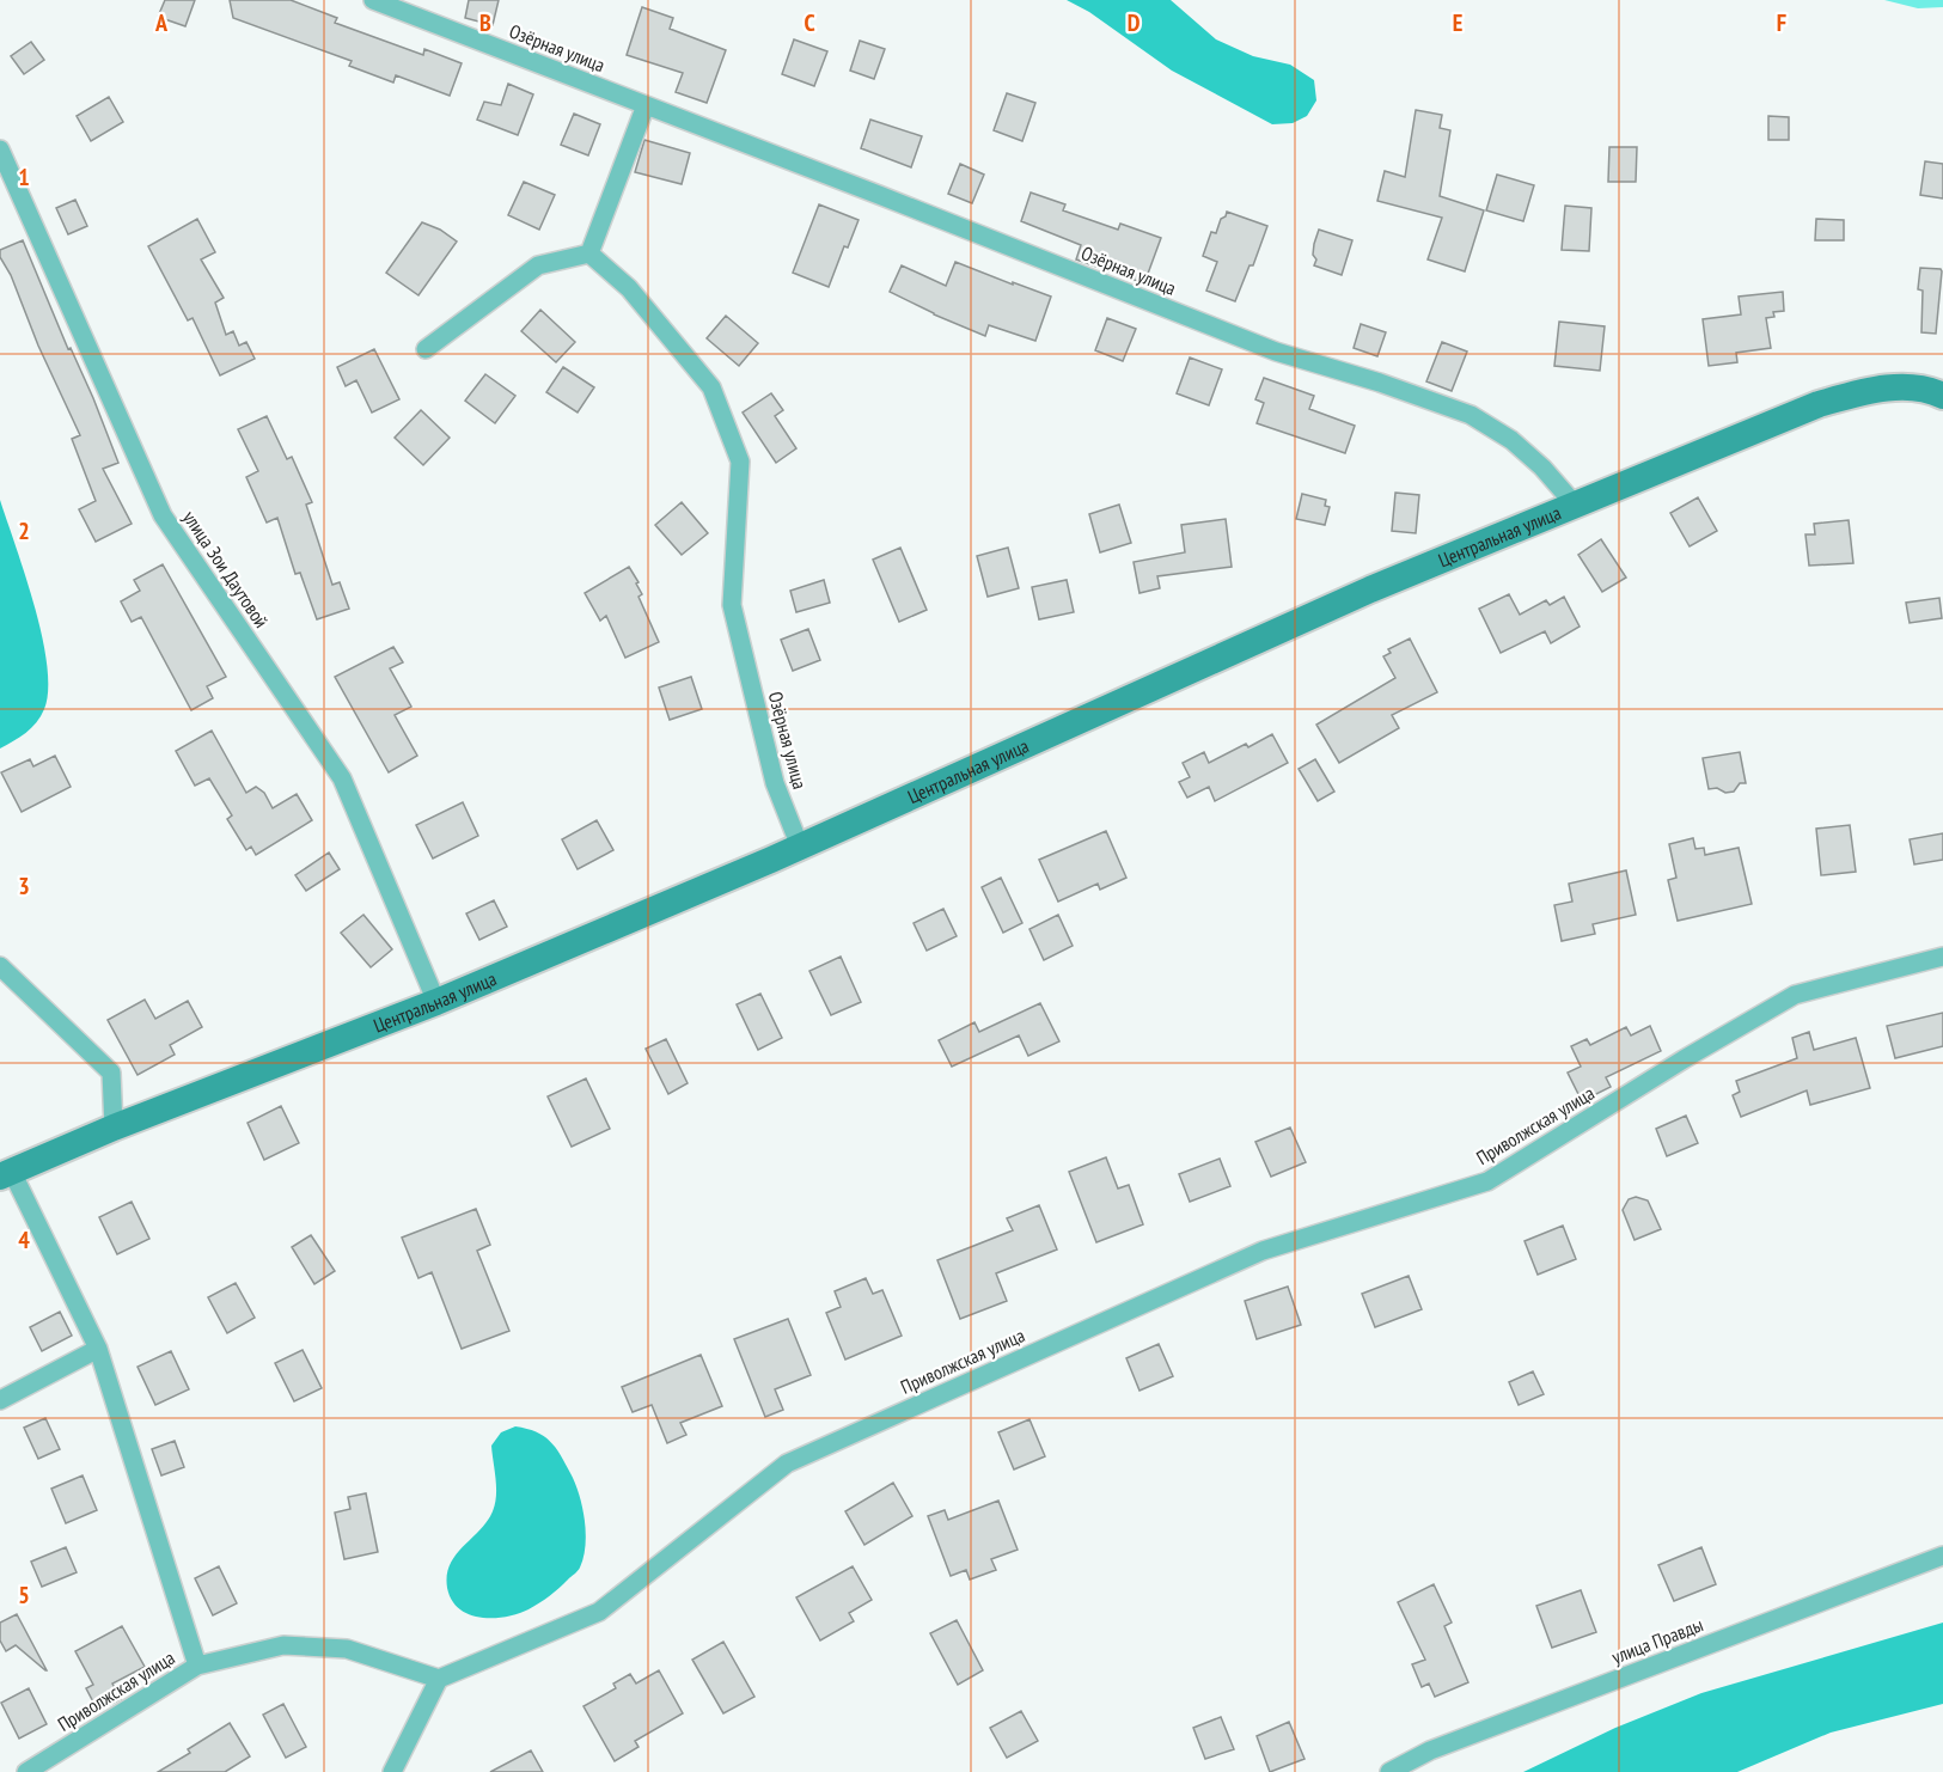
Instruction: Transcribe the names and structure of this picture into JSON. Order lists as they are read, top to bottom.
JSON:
{
  "streets": {
    "street": [
      "Озёрная улица",
      "Центральная улица",
      "улица Зои Даутовой",
      "Приволжская улица",
      "улица Правды"
    ]
  },
  "crossings": [
    ["Озёрная улица", "Центральная улица"],
    ["Центральная улица", "улица Зои Даутовой"]
  ],
  "grid": {
    "columns": [
      "A",
      "B",
      "C",
      "D",
      "E",
      "F"
    ],
    "rows": [
      "1",
      "2",
      "3",
      "4",
      "5"
    ]
  }
}
